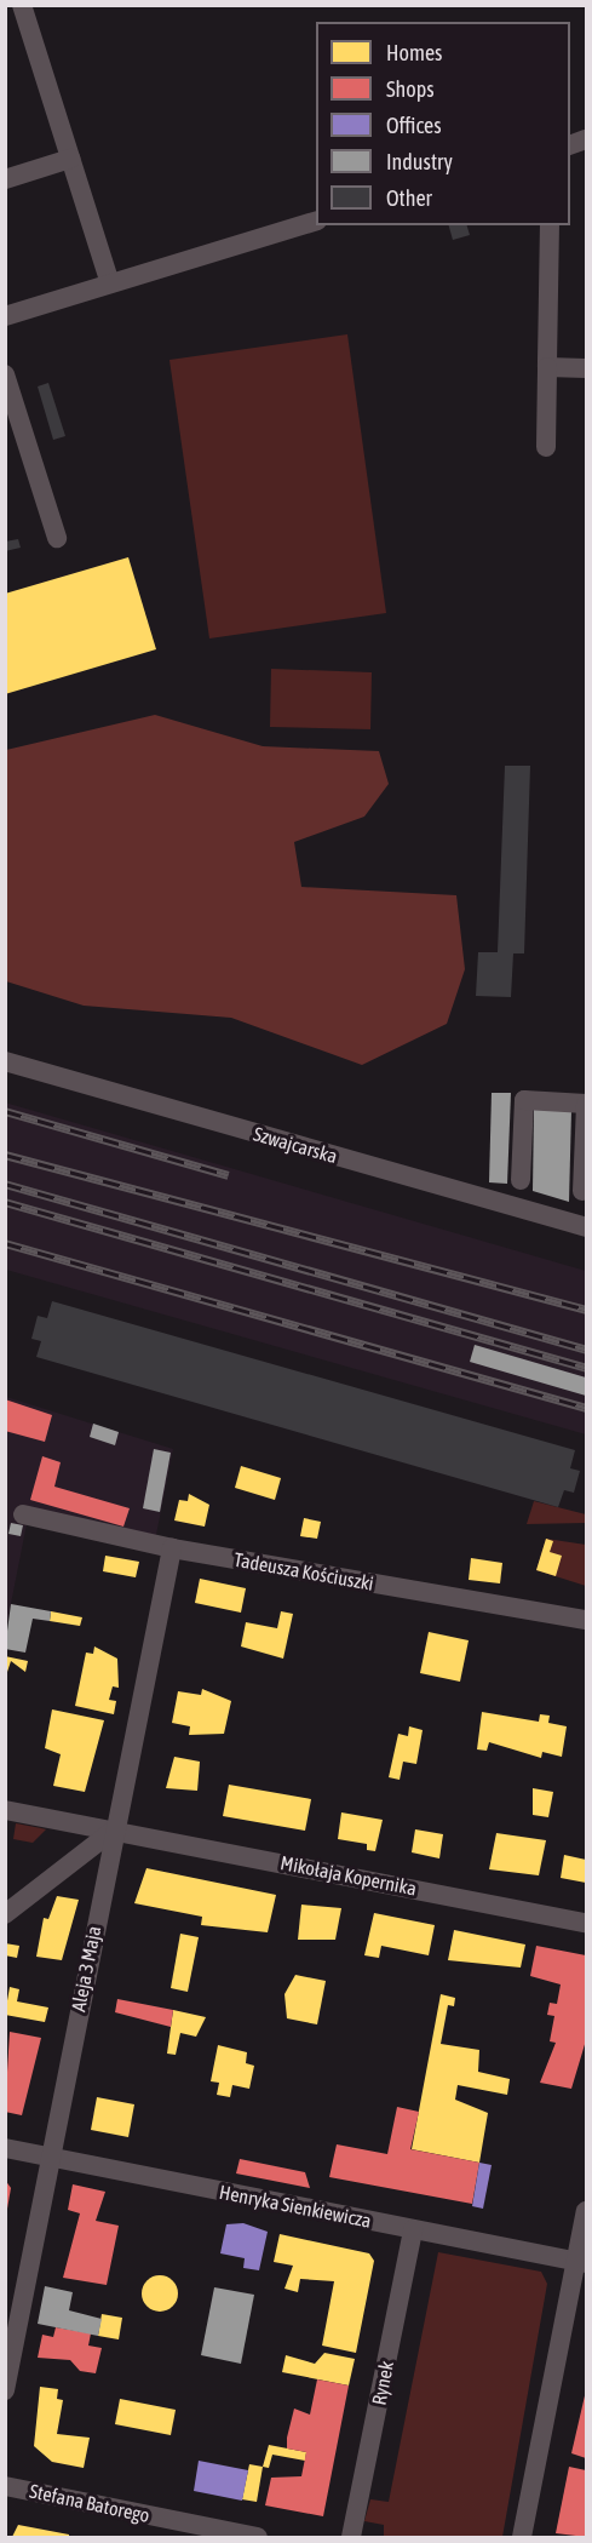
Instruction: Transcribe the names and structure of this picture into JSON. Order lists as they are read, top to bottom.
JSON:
{
  "streets": {
    "street": [
      "Szwajcarska",
      "Tadeusza Kościuszki",
      "Mikołaja Kopernika",
      "Aleja 3 Maja",
      "Henryka Sienkiewicza",
      "Rynek",
      "Stefana Batorego"
    ]
  },
  "crossings": [
    ["Tadeusza Kościuszki", "Aleja 3 Maja"],
    ["Mikołaja Kopernika", "Aleja 3 Maja"],
    ["Aleja 3 Maja", "Henryka Sienkiewicza"],
    ["Henryka Sienkiewicza", "Rynek"]
  ],
  "legend": [
    "Homes",
    "Shops",
    "Offices",
    "Industry",
    "Other"
  ]
}
